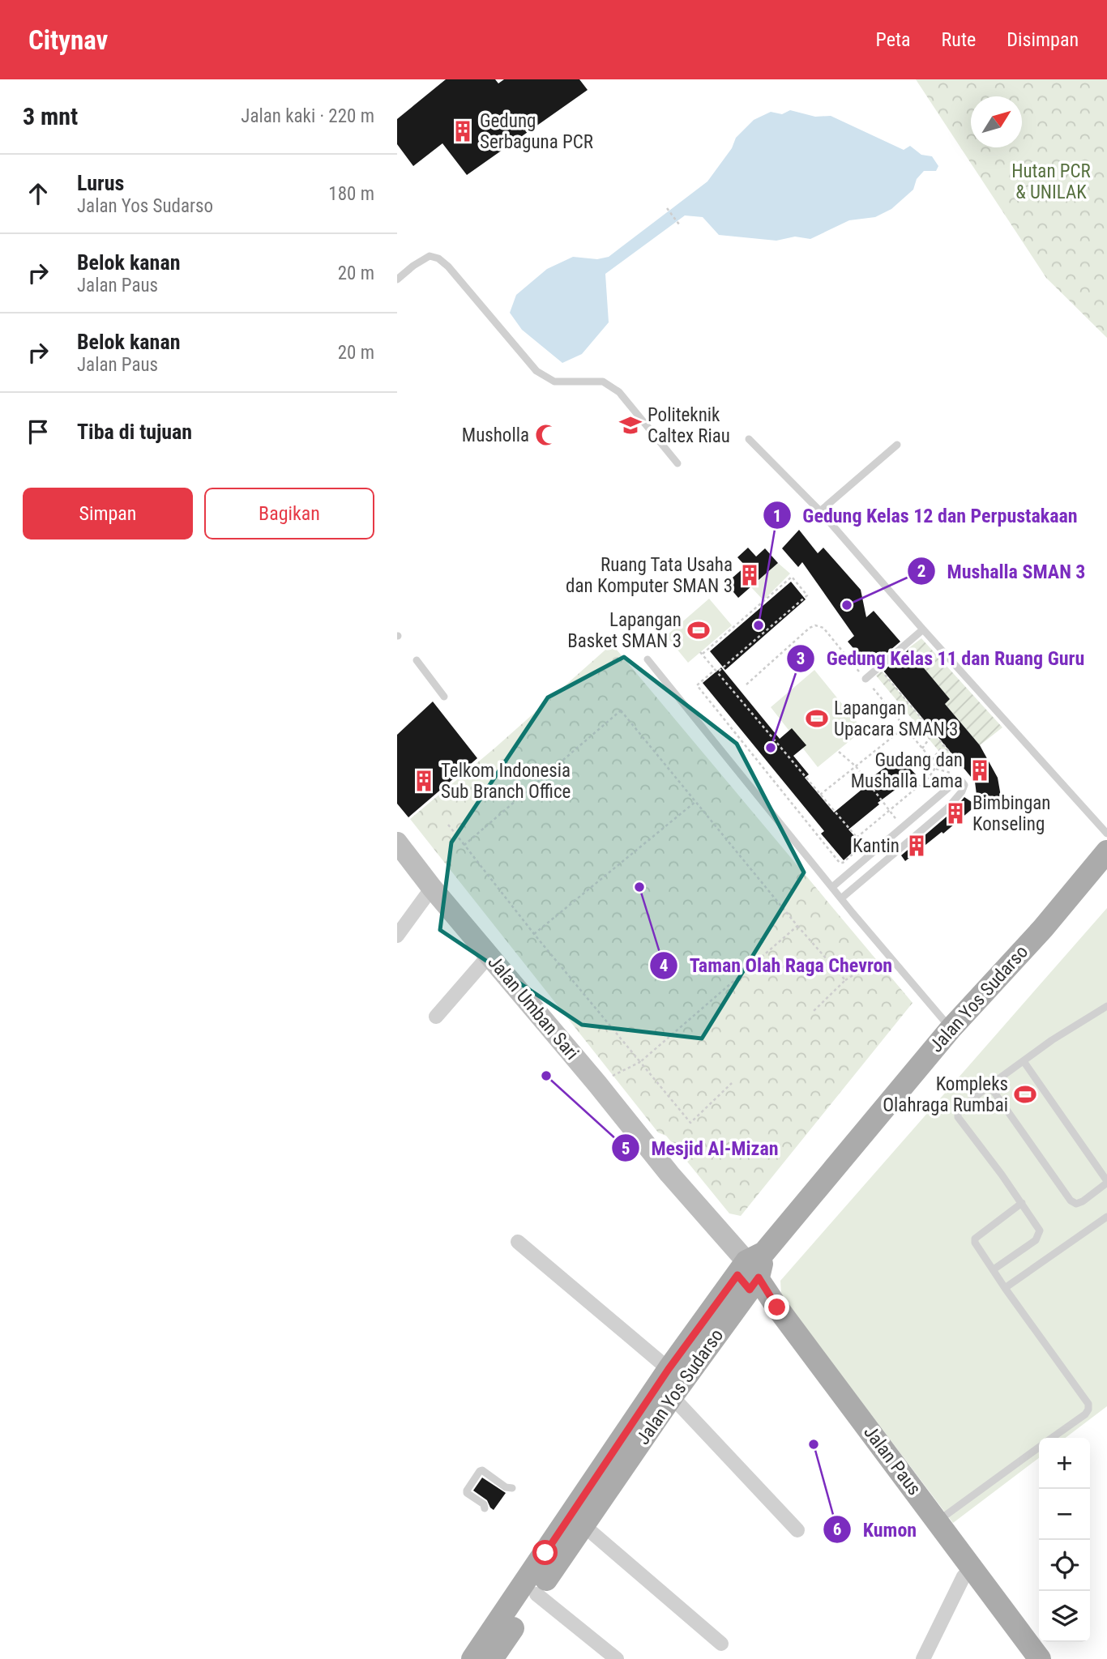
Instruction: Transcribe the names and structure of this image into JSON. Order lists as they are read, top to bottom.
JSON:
{
  "streets": {
    "main road": ["Jalan Yos Sudarso", "Jalan Umban Sari", "Jalan Paus"]
  },
  "crossings": [
    ["Jalan Yos Sudarso", "Jalan Umban Sari"],
    ["Jalan Yos Sudarso", "Jalan Paus"],
    ["Jalan Umban Sari", "Jalan Paus"]
  ],
  "parks": ["Hutan PCR & UNILAK"],
  "places": {
    "building": [
      "Gedung Serbaguna PCR",
      "Ruang Tata Usaha dan Komputer SMAN 3",
      "Gudang dan Mushalla Lama",
      "Telkom Indonesia Sub Branch Office",
      "Bimbingan Konseling",
      "Kantin"
    ],
    "school or university": ["Politeknik Caltex Riau"],
    "mosque": ["Musholla"],
    "other": [
      "Mushalla SMAN 3",
      "Gedung Kelas 12 dan Perpustakaan",
      "Gedung Kelas 11 dan Ruang Guru",
      "Taman Olah Raga Chevron",
      "Mesjid Al-Mizan",
      "Kumon"
    ],
    "sports": ["Lapangan Basket SMAN 3", "Lapangan Upacara SMAN 3", "Kompleks Olahraga Rumbai"]
  },
  "north": "top right",
  "page": {
    "header": "Citynav",
    "nav": ["Peta", "Rute", "Disimpan"],
    "heading": ["3 mnt", "Jalan kaki · 220 m"],
    "list": [
      ["Lurus", "Jalan Yos Sudarso", "180 m"],
      ["Belok kanan", "Jalan Paus", "20 m"],
      ["Belok kanan", "Jalan Paus", "20 m"],
      "Tiba di tujuan"
    ],
    "buttons": ["Simpan", "Bagikan"],
    "map_buttons": ["+", "−"]
  }
}
